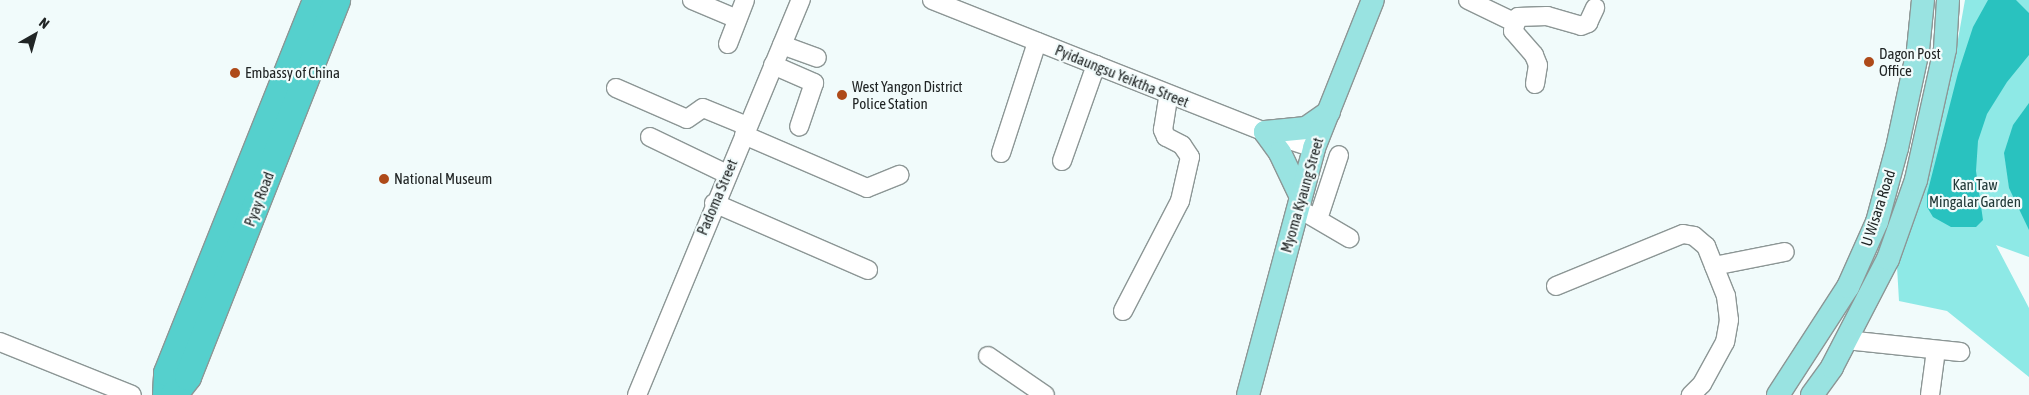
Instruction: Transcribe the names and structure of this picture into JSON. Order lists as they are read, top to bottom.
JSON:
{
  "streets": {
    "highway": ["Pyay Road"],
    "main road": ["Myoma Kyaung Street", "U Wisara Road"],
    "street": ["Pyidaungsu Yeiktha Street", "Padoma Street"]
  },
  "crossings": [
    ["Pyidaungsu Yeiktha Street", "Myoma Kyaung Street"]
  ],
  "parks": ["Kan Taw Mingalar Garden"],
  "places": [
    "Dagon Post Office",
    "Embassy of China",
    "West Yangon District Police Station",
    "National Museum"
  ],
  "north": "top right"
}
